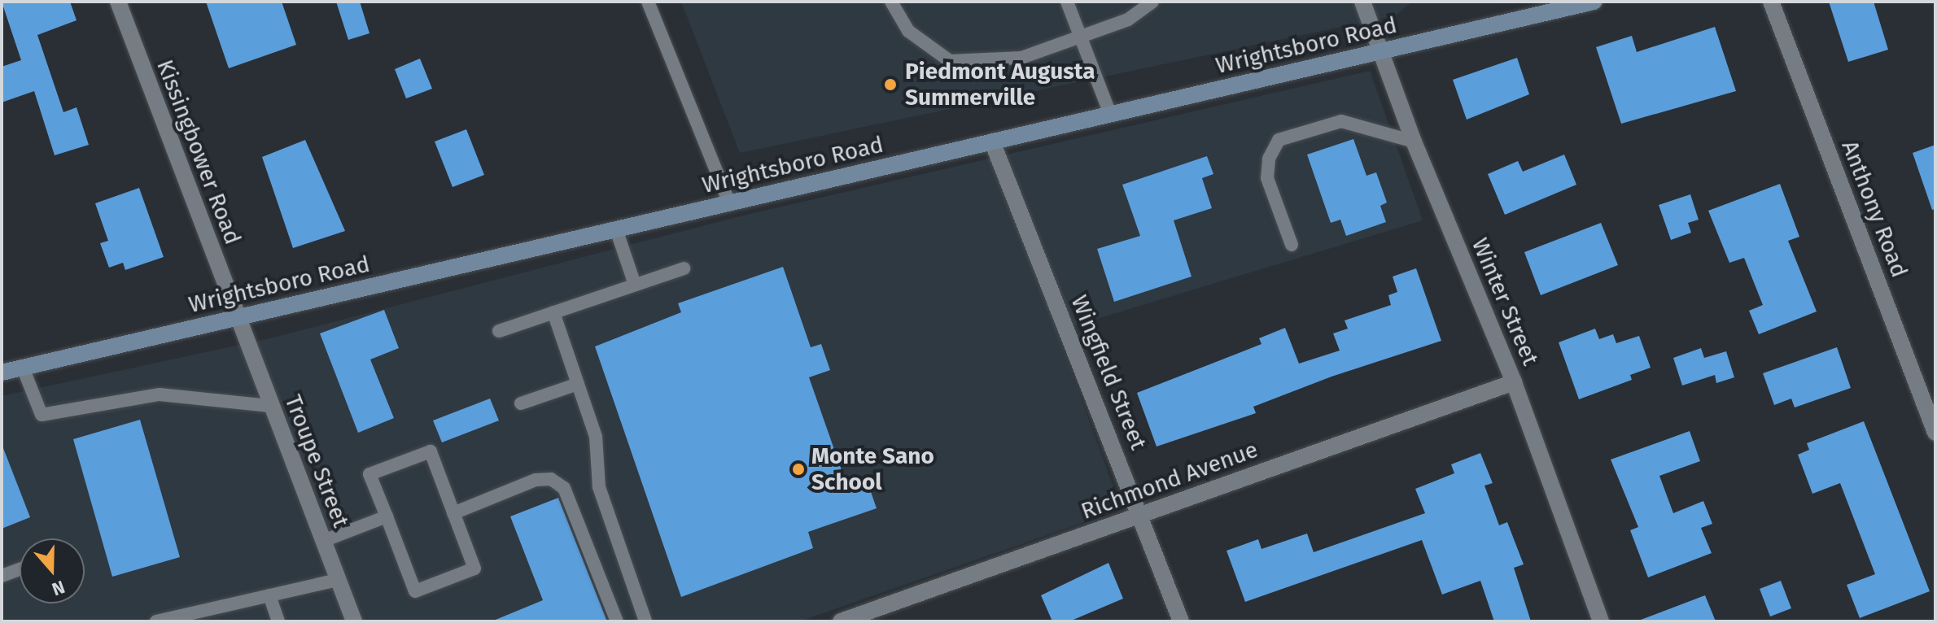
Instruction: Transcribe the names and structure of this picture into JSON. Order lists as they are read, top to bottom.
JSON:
{
  "streets": {
    "main road": ["Wrightsboro Road"],
    "street": [
      "Kissingbower Road",
      "Anthony Road",
      "Winter Street",
      "Wingfield Street",
      "Troupe Street",
      "Richmond Avenue"
    ]
  },
  "crossings": [
    ["Wrightsboro Road", "Kissingbower Road"],
    ["Wrightsboro Road", "Winter Street"],
    ["Wrightsboro Road", "Wingfield Street"],
    ["Wrightsboro Road", "Troupe Street"],
    ["Kissingbower Road", "Troupe Street"],
    ["Winter Street", "Richmond Avenue"],
    ["Wingfield Street", "Richmond Avenue"]
  ],
  "places": ["Piedmont Augusta Summerville", "Monte Sano School"],
  "north": "bottom"
}
